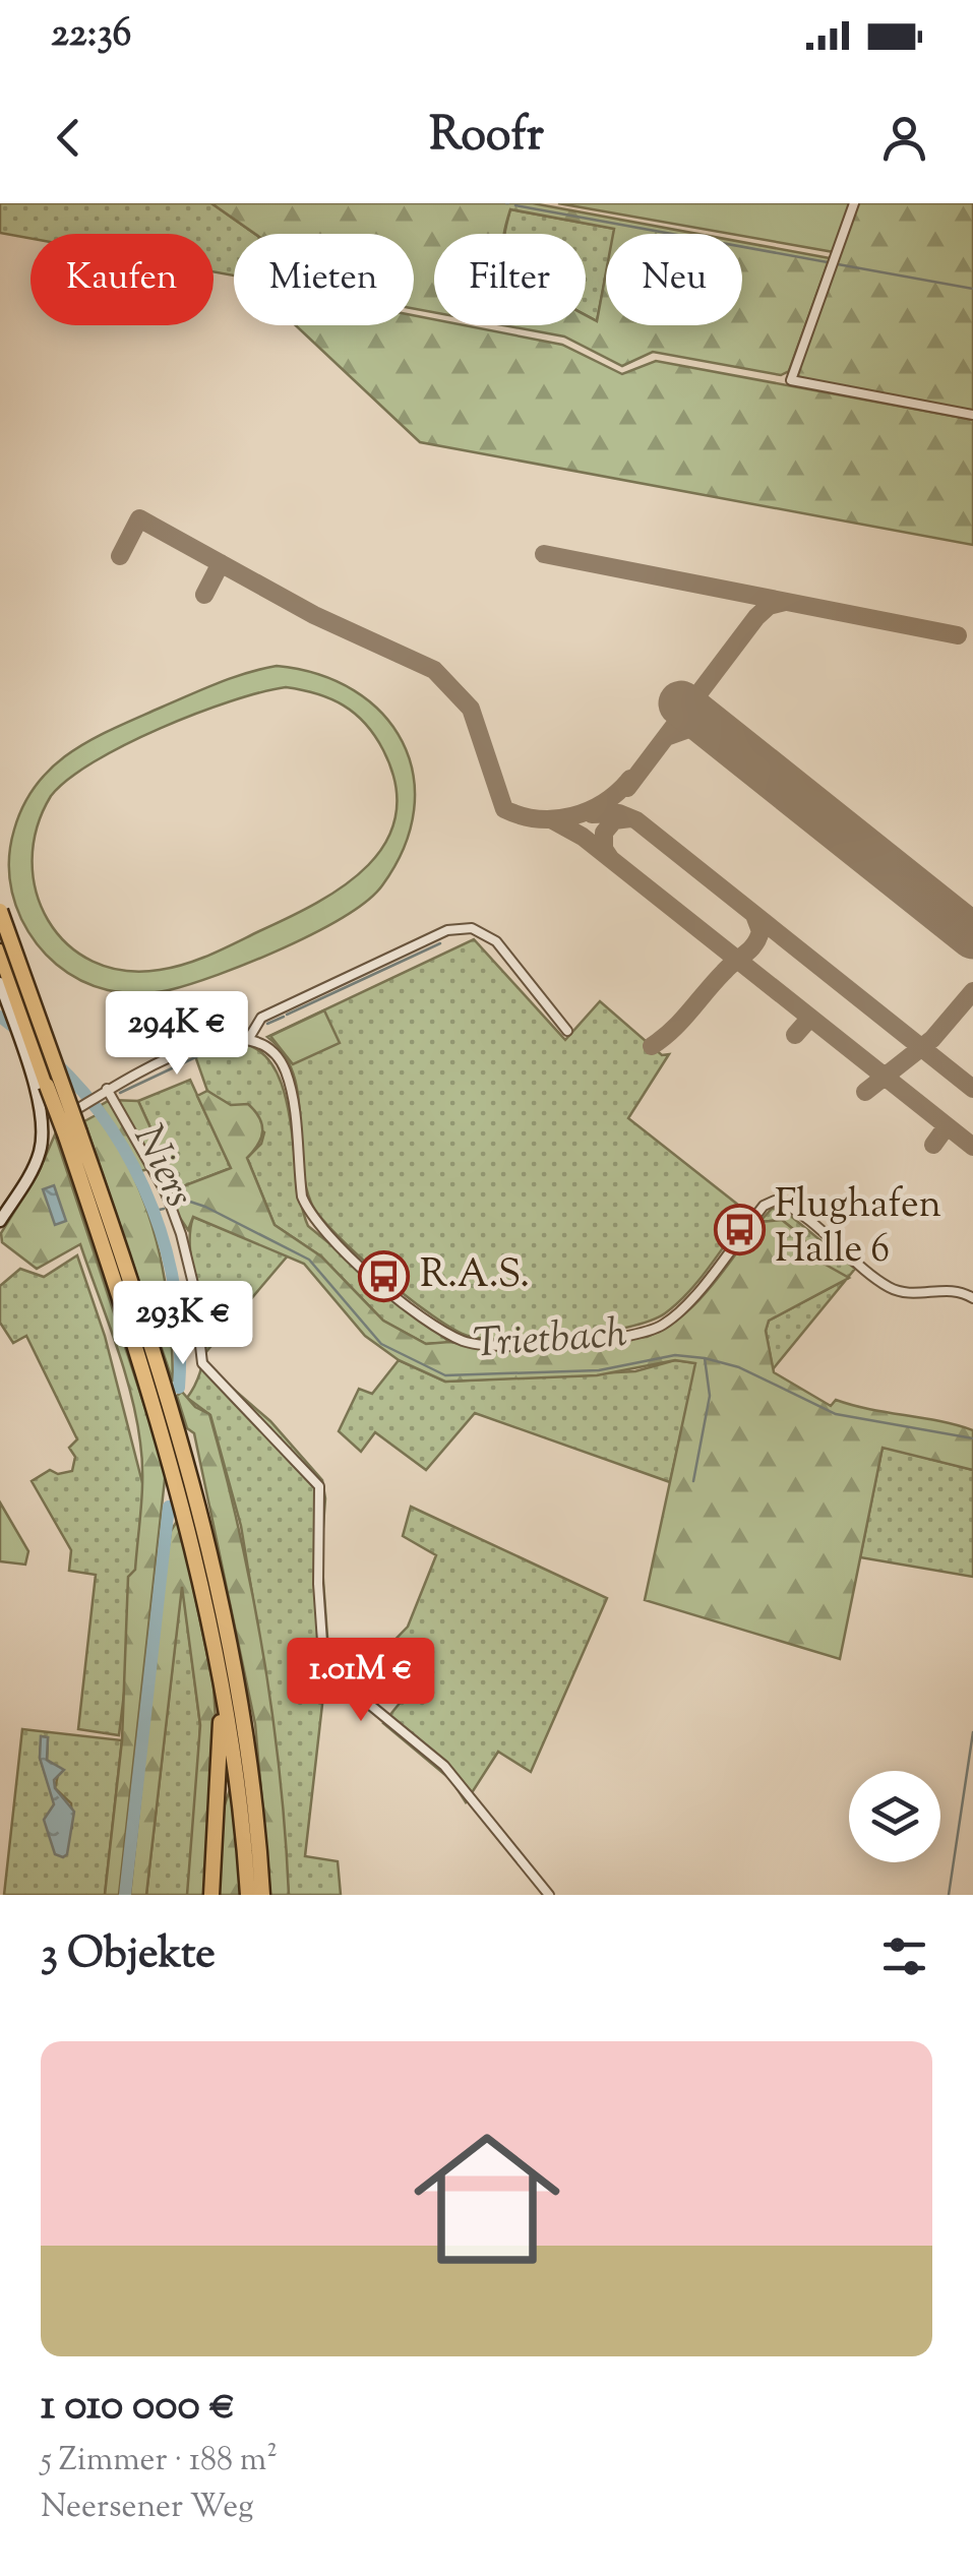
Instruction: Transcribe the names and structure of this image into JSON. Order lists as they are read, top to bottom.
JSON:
{
  "water": ["Niers", "Trietbach"],
  "places": {
    "bus stop": ["Flughafen Halle 6", "R.A.S."]
  },
  "page": {
    "status": "22:36",
    "header": "Roofr",
    "chip": [
      "Kaufen",
      "Mieten",
      "Filter",
      "Neu"
    ],
    "price": ["294K €", "293K €", "1.01M €"],
    "heading": "3 Objekte",
    "list": [
      {
        "name": "1 010 000 €",
        "note": "5 Zimmer · 188 m² · Neersener Weg"
      }
    ]
  }
}
